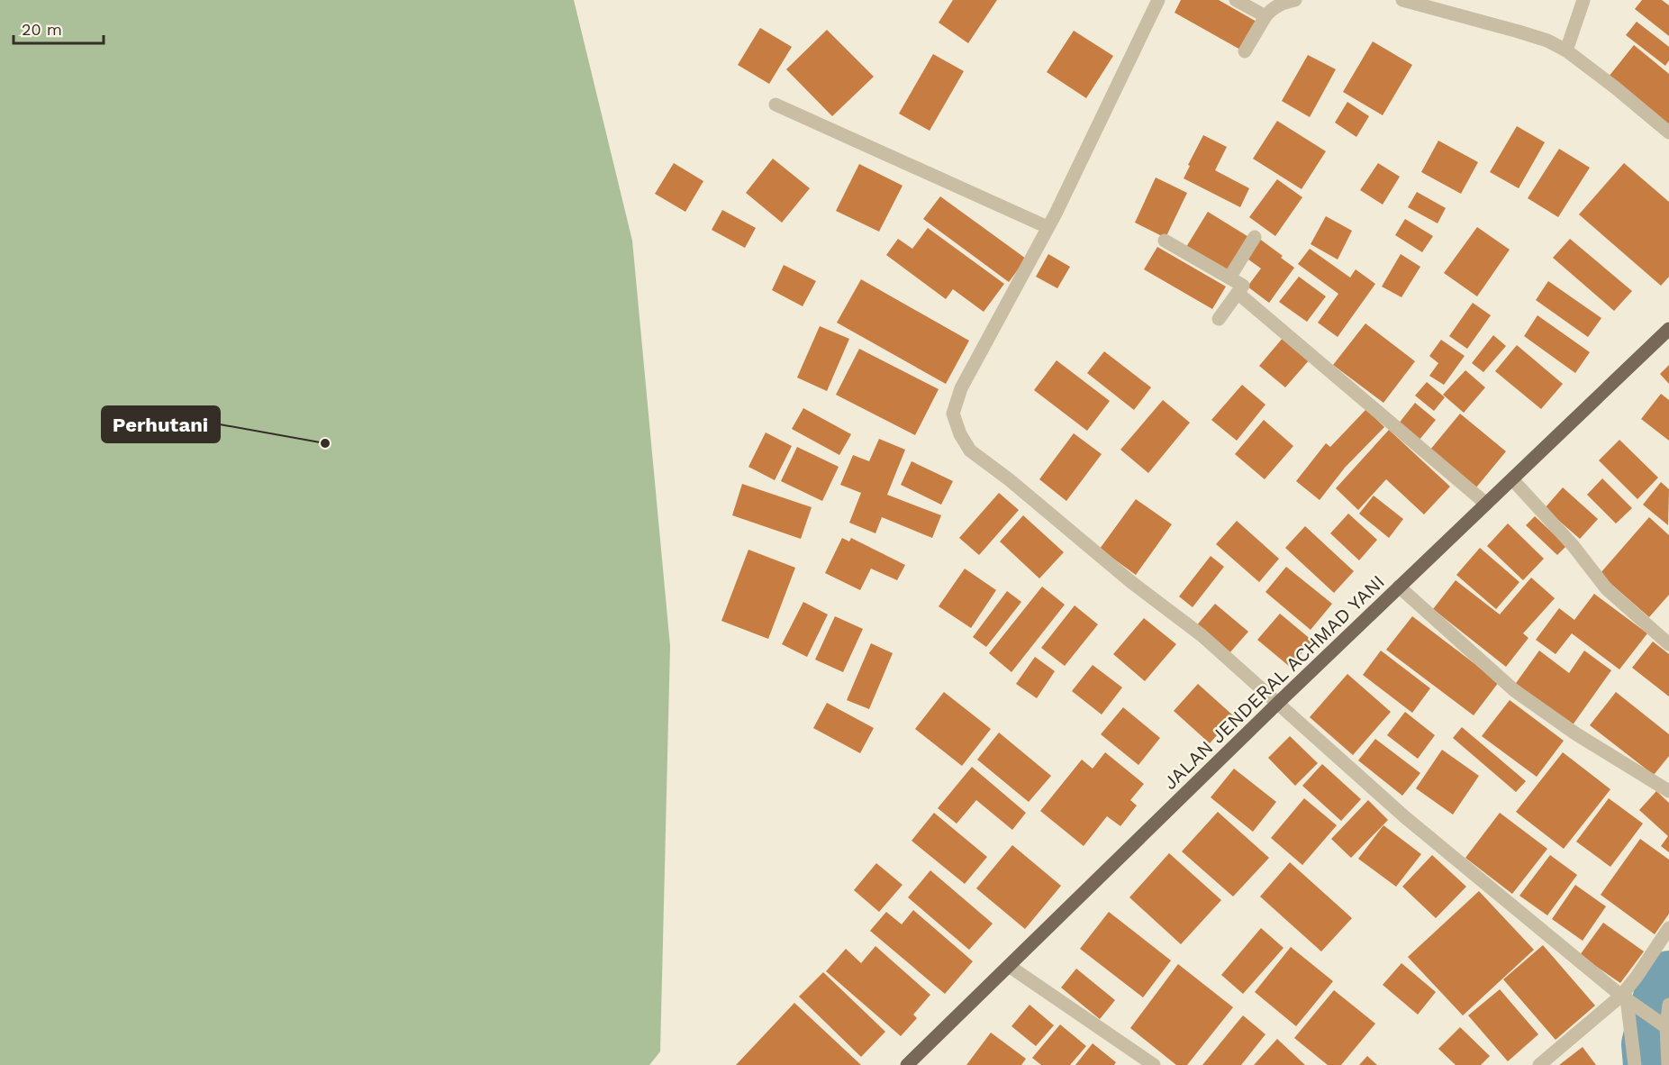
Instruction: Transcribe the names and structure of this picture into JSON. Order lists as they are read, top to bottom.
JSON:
{
  "streets": {
    "main road": ["JALAN JENDERAL ACHMAD YANI"]
  },
  "places": ["Perhutani"],
  "scale_bar": "20 m"
}
